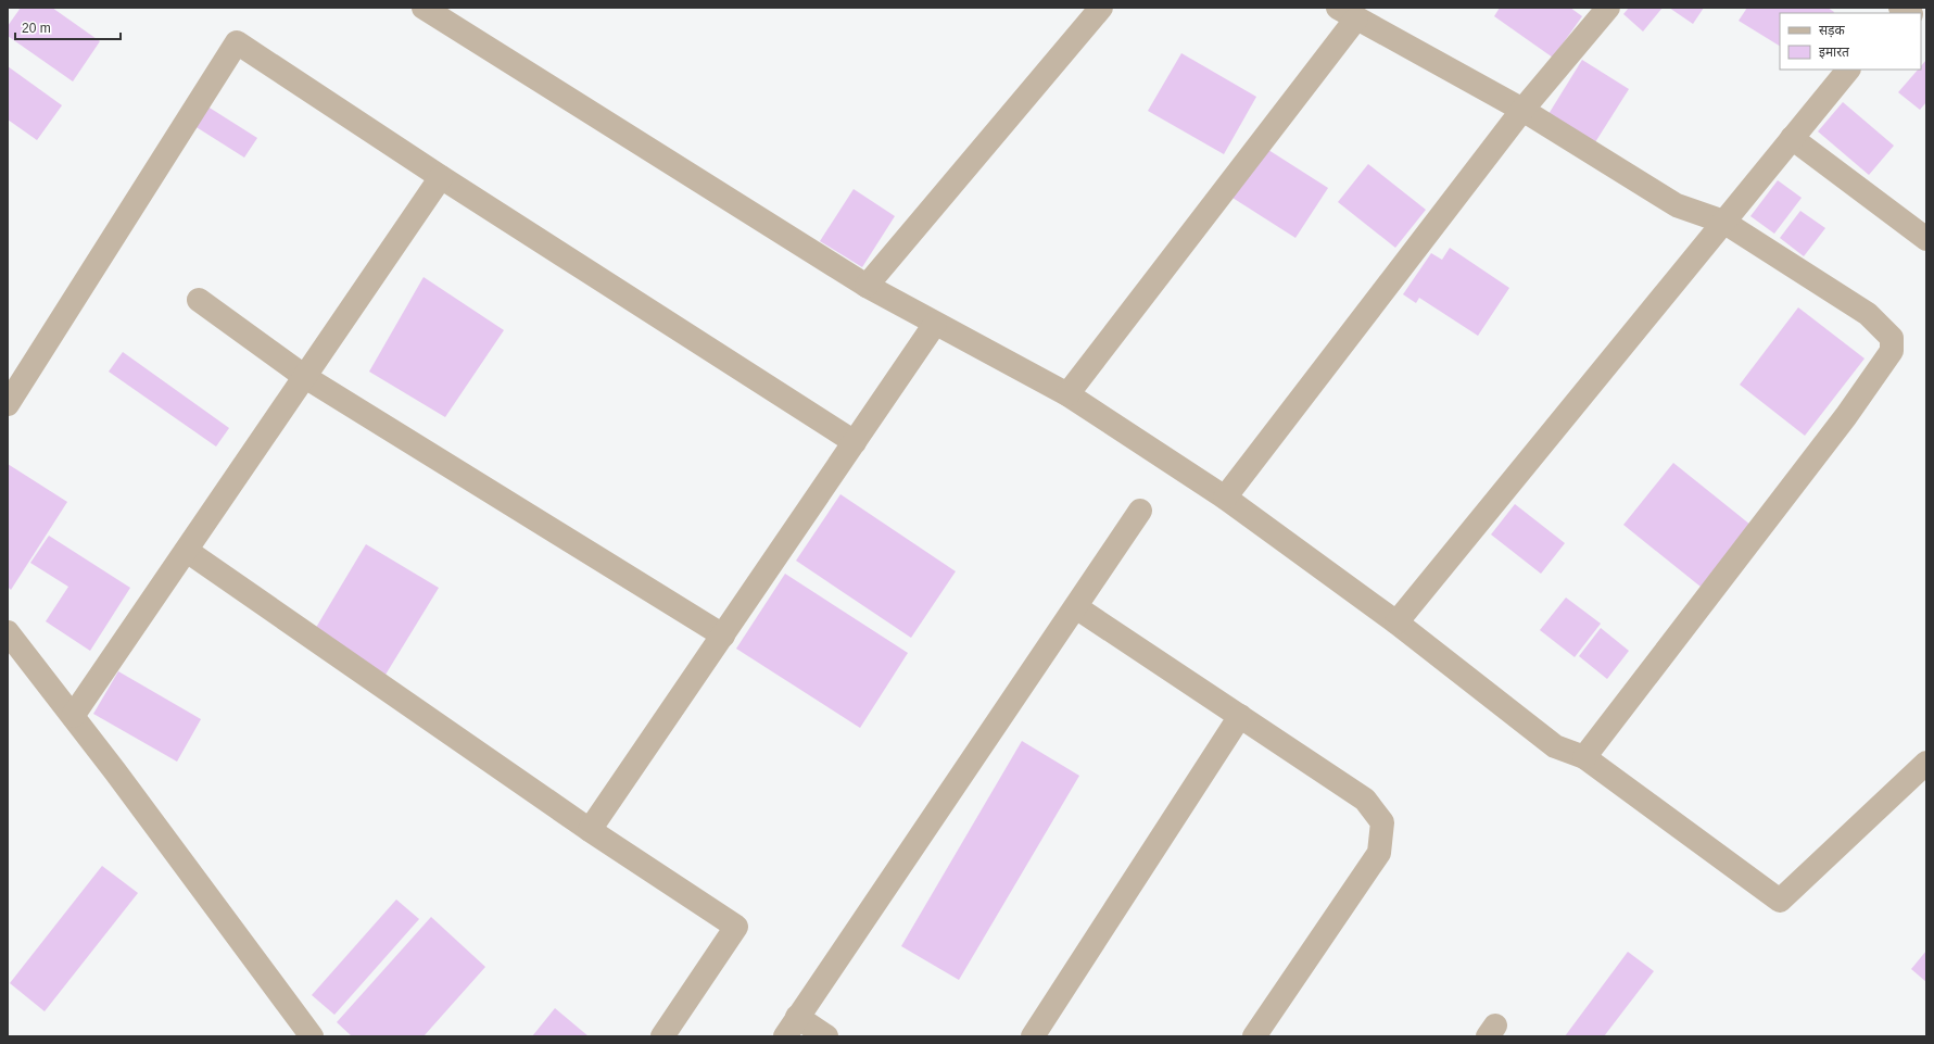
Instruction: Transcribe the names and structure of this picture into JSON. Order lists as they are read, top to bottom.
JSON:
{
  "legend": ["सड़क", "इमारत"],
  "scale_bar": "20 m"
}
